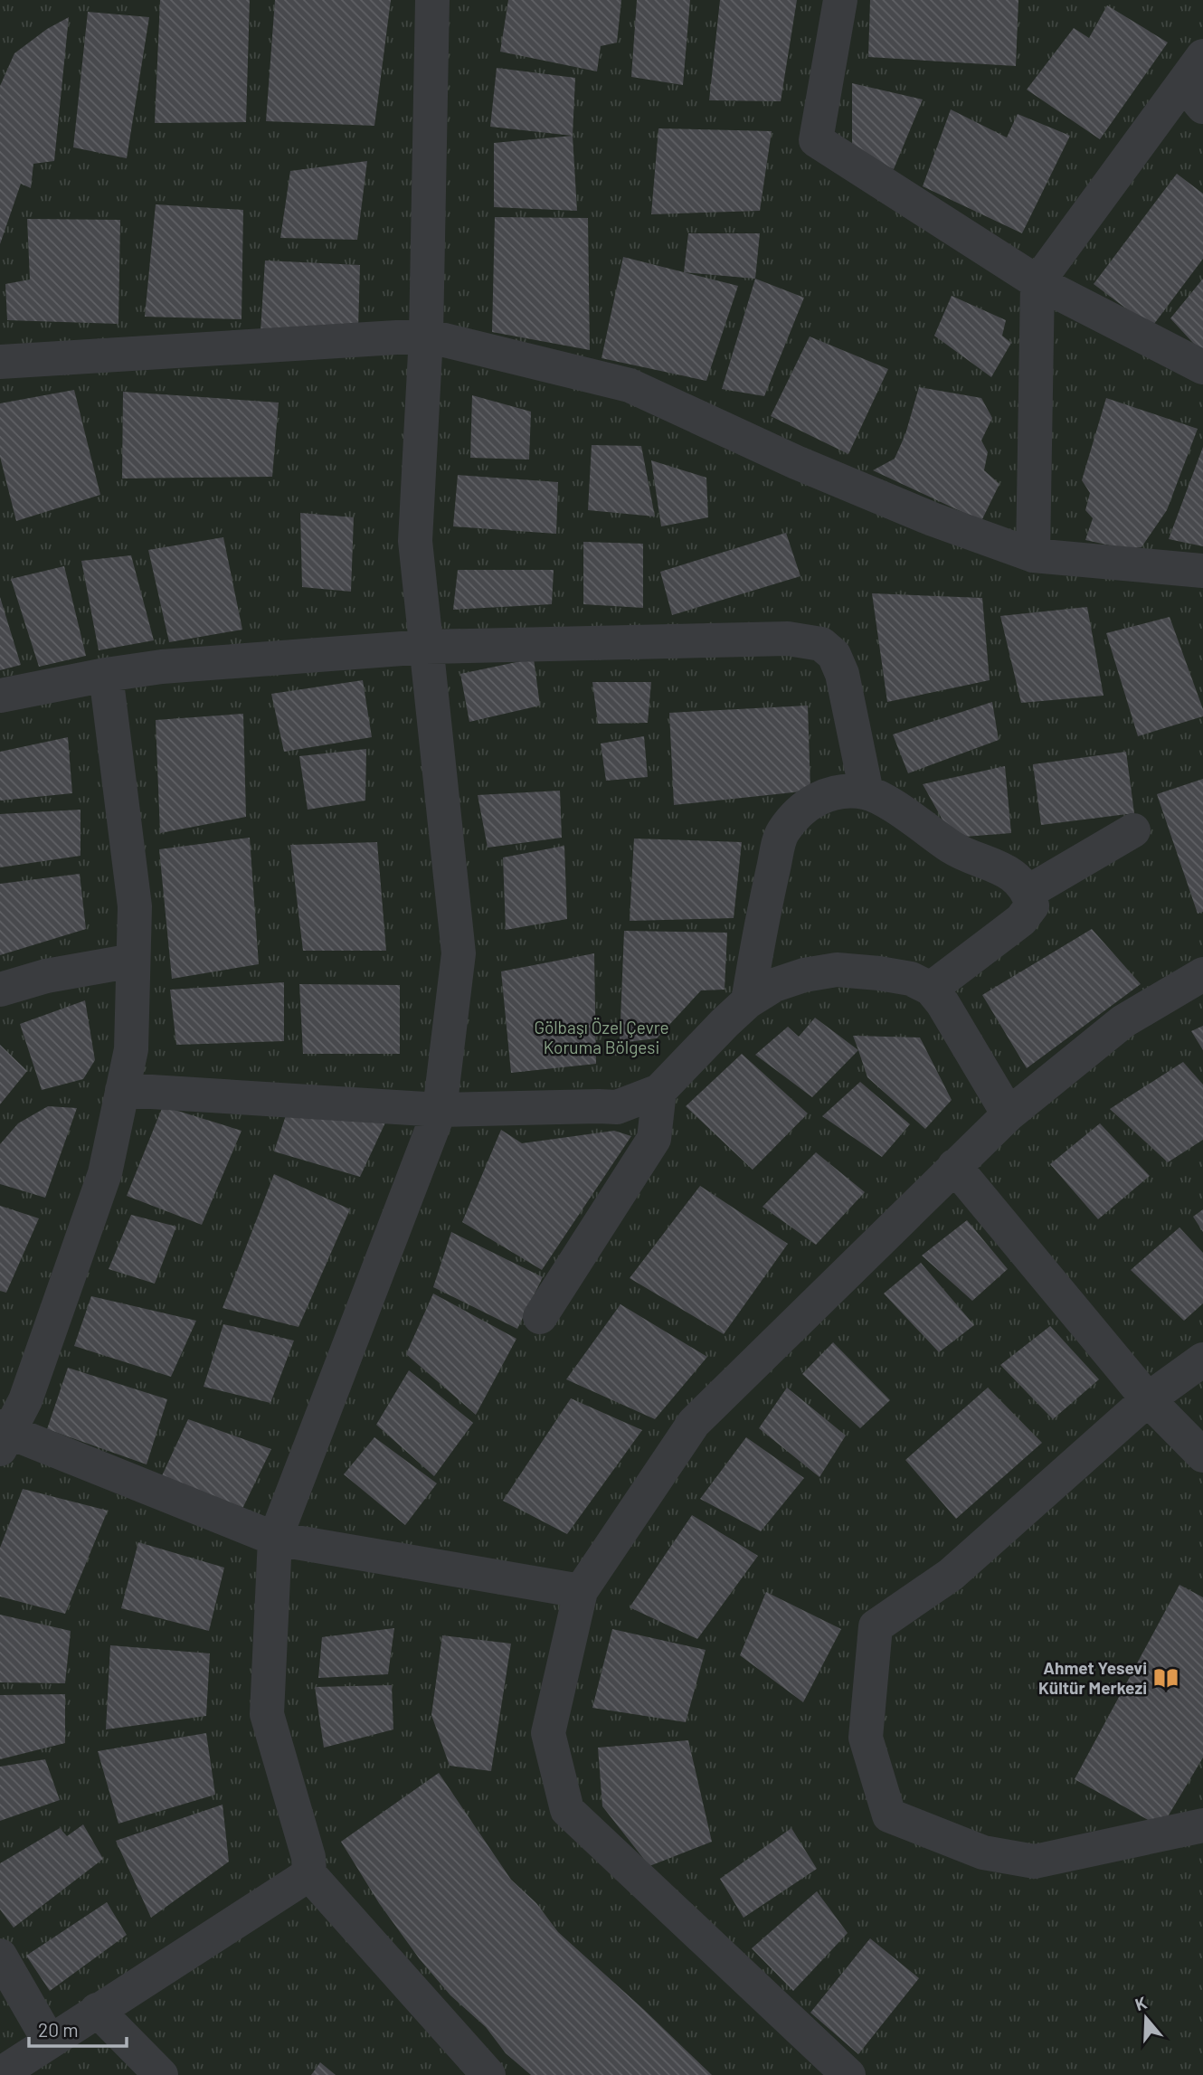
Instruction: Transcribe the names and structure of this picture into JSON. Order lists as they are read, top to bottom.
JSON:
{
  "parks": ["Gölbaşı Özel Çevre Koruma Bölgesi"],
  "places": {
    "library": ["Ahmet Yesevi Kültür Merkezi"]
  },
  "scale_bar": "20 m",
  "north": "top"
}
